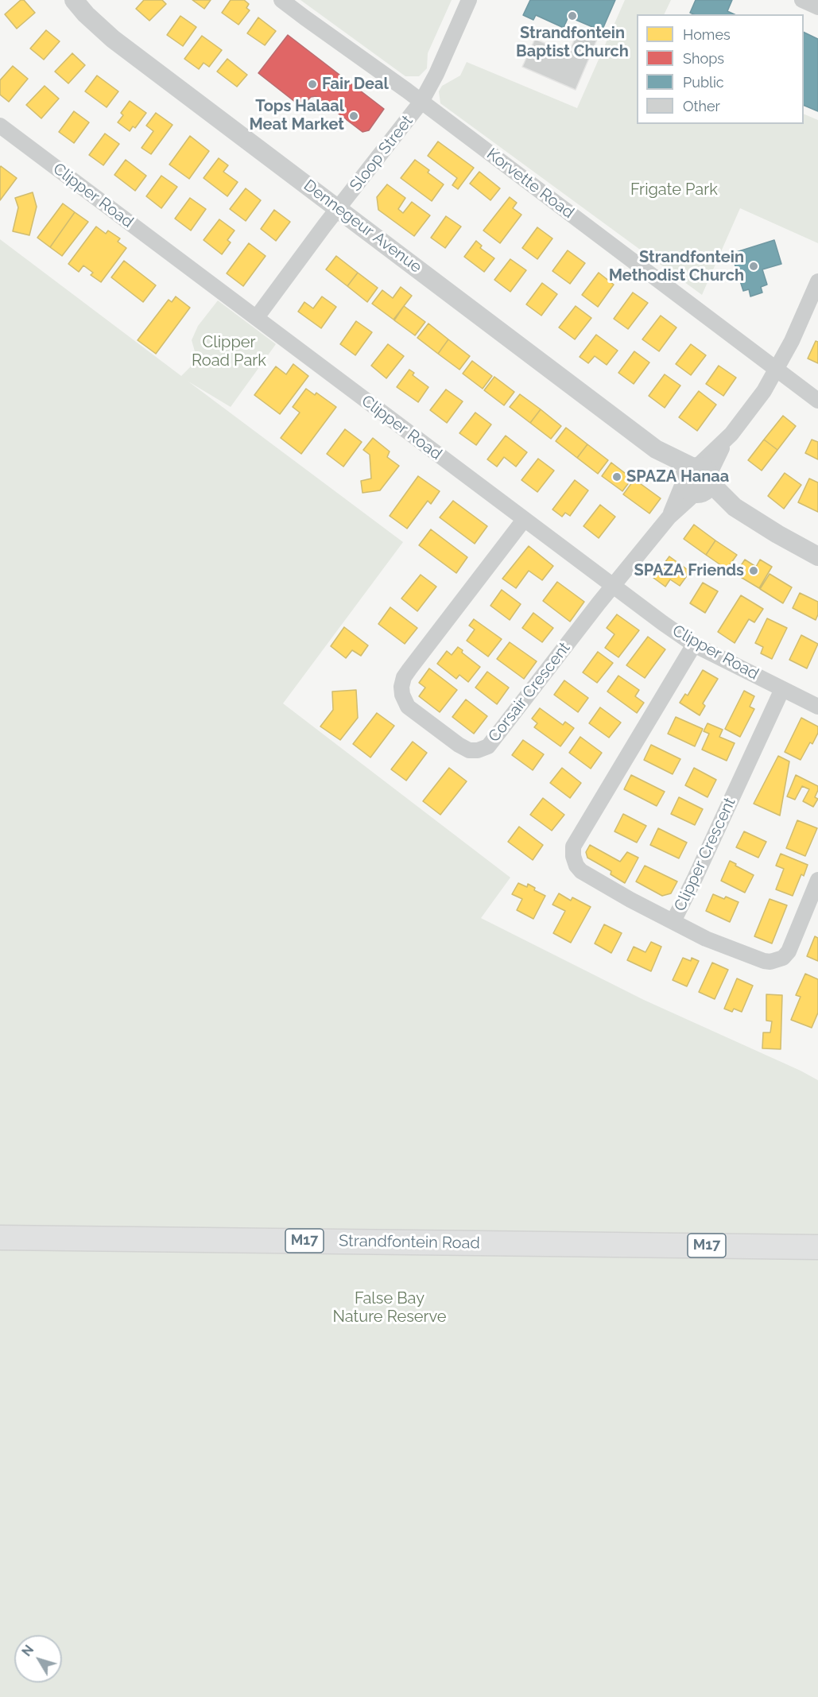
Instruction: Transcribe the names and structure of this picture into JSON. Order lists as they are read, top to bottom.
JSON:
{
  "streets": {
    "main road": ["M17", "Strandfontein Road"],
    "street": [
      "Sloop Street",
      "Korvette Road",
      "Clipper Road",
      "Dennegeur Avenue",
      "Corsair Crescent",
      "Clipper Crescent"
    ]
  },
  "crossings": [
    ["Sloop Street", "Korvette Road"],
    ["Sloop Street", "Clipper Road"],
    ["Sloop Street", "Dennegeur Avenue"],
    ["Clipper Road", "Corsair Crescent"],
    ["Clipper Road", "Clipper Crescent"],
    ["Dennegeur Avenue", "Corsair Crescent"]
  ],
  "parks": ["Frigate Park", "Clipper Road Park", "False Bay Nature Reserve"],
  "places": [
    "Strandfontein Baptist Church",
    "Fair Deal",
    "Tops Halaal Meat Market",
    "Strandfontein Methodist Church",
    "SPAZA Hanaa",
    "SPAZA Friends"
  ],
  "legend": [
    "Homes",
    "Shops",
    "Public",
    "Other"
  ],
  "north": "top left"
}
